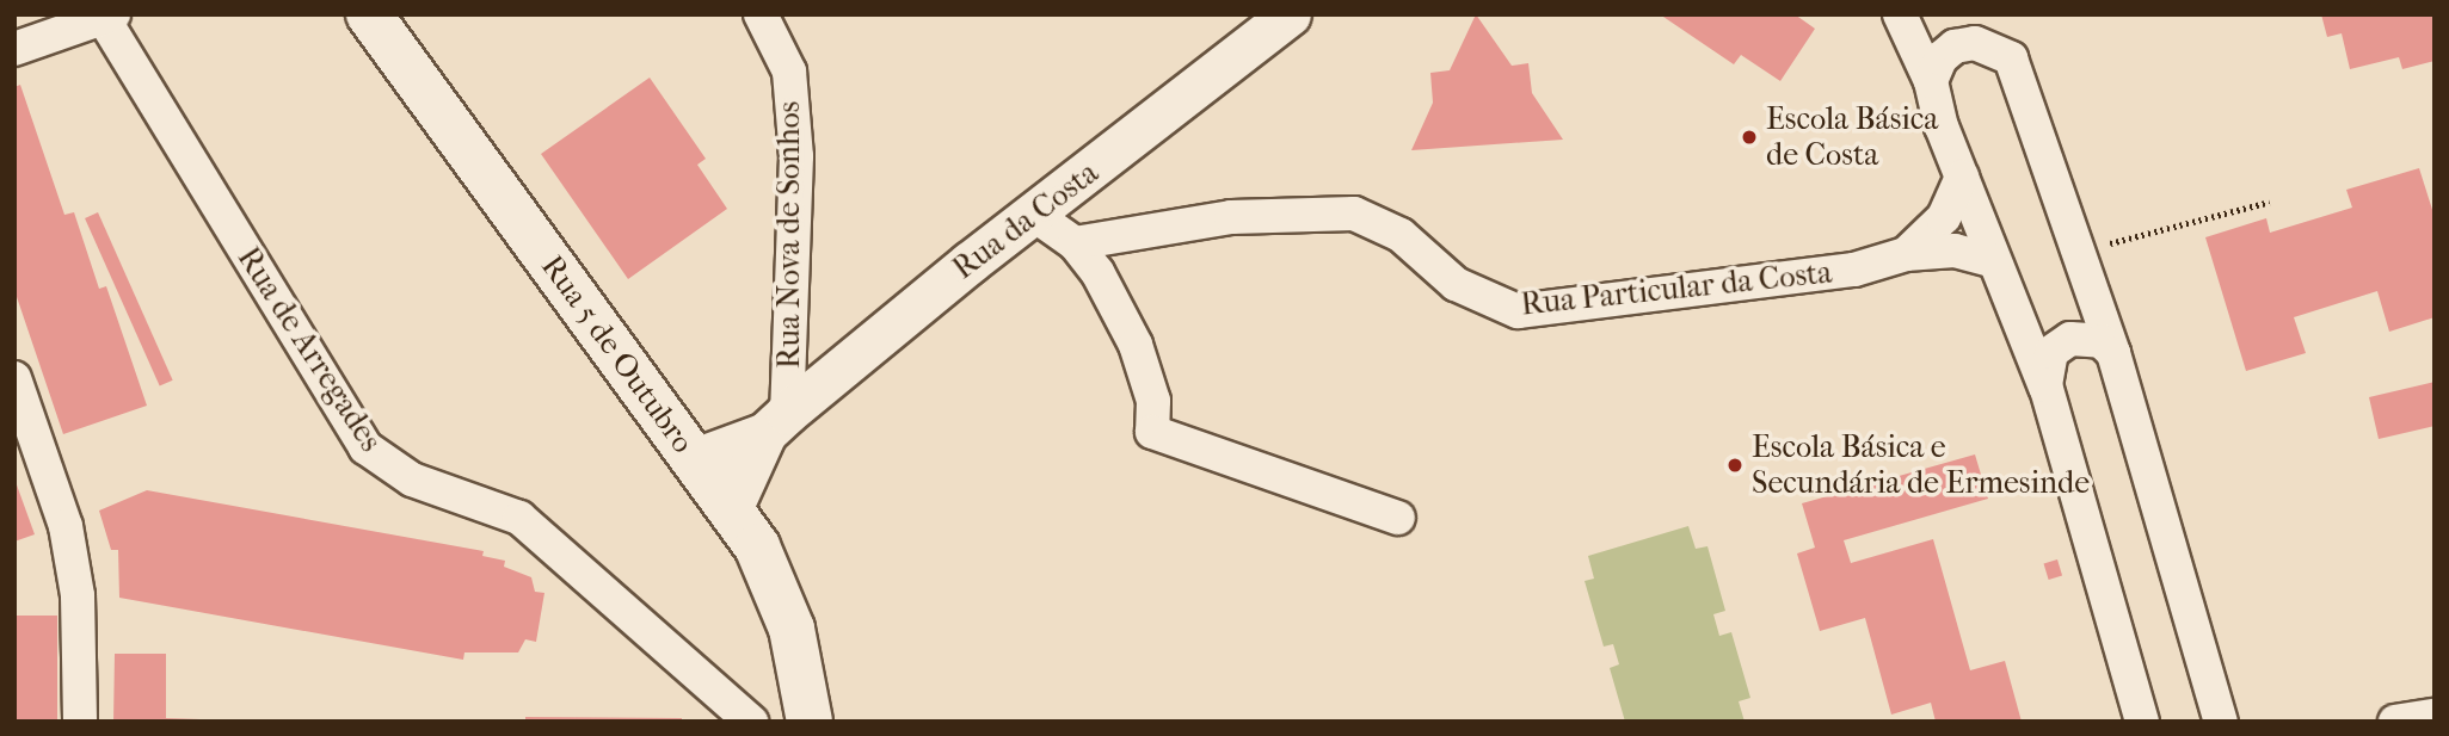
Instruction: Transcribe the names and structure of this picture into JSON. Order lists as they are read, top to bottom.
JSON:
{
  "streets": {
    "main road": ["Rua 5 de Outubro"],
    "street": [
      "Rua da Costa",
      "Rua Nova de Sonhos",
      "Rua Particular da Costa",
      "Rua de Arregades"
    ]
  },
  "crossings": [
    ["Rua da Costa", "Rua Nova de Sonhos"],
    ["Rua da Costa", "Rua 5 de Outubro"]
  ],
  "places": ["Escola Básica de Costa", "Escola Básica e Secundária de Ermesinde"]
}
